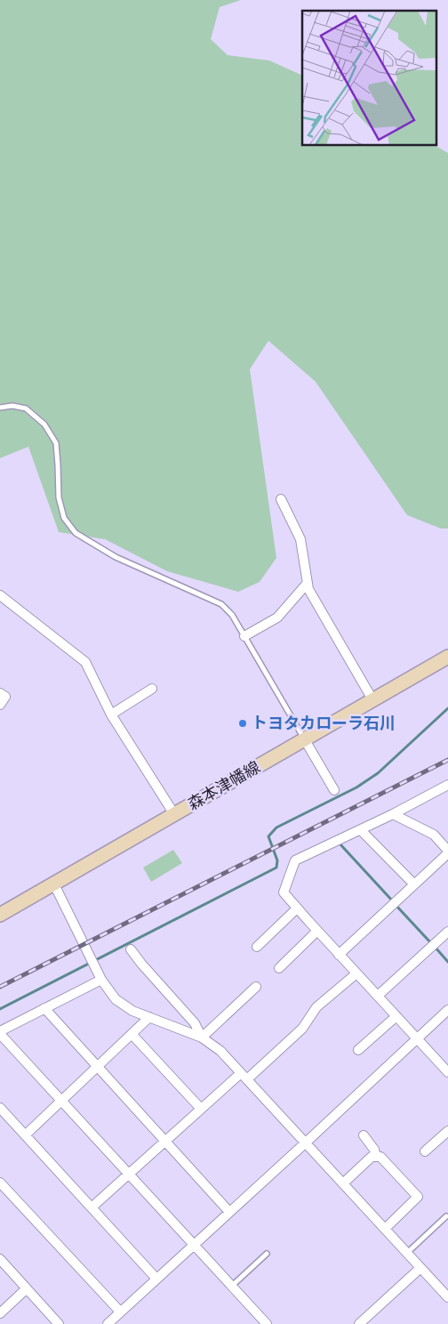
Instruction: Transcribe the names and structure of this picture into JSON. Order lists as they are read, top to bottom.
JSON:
{
  "streets": {
    "main road": ["森本津幡線"]
  },
  "places": ["トヨタカローラ石川"]
}
